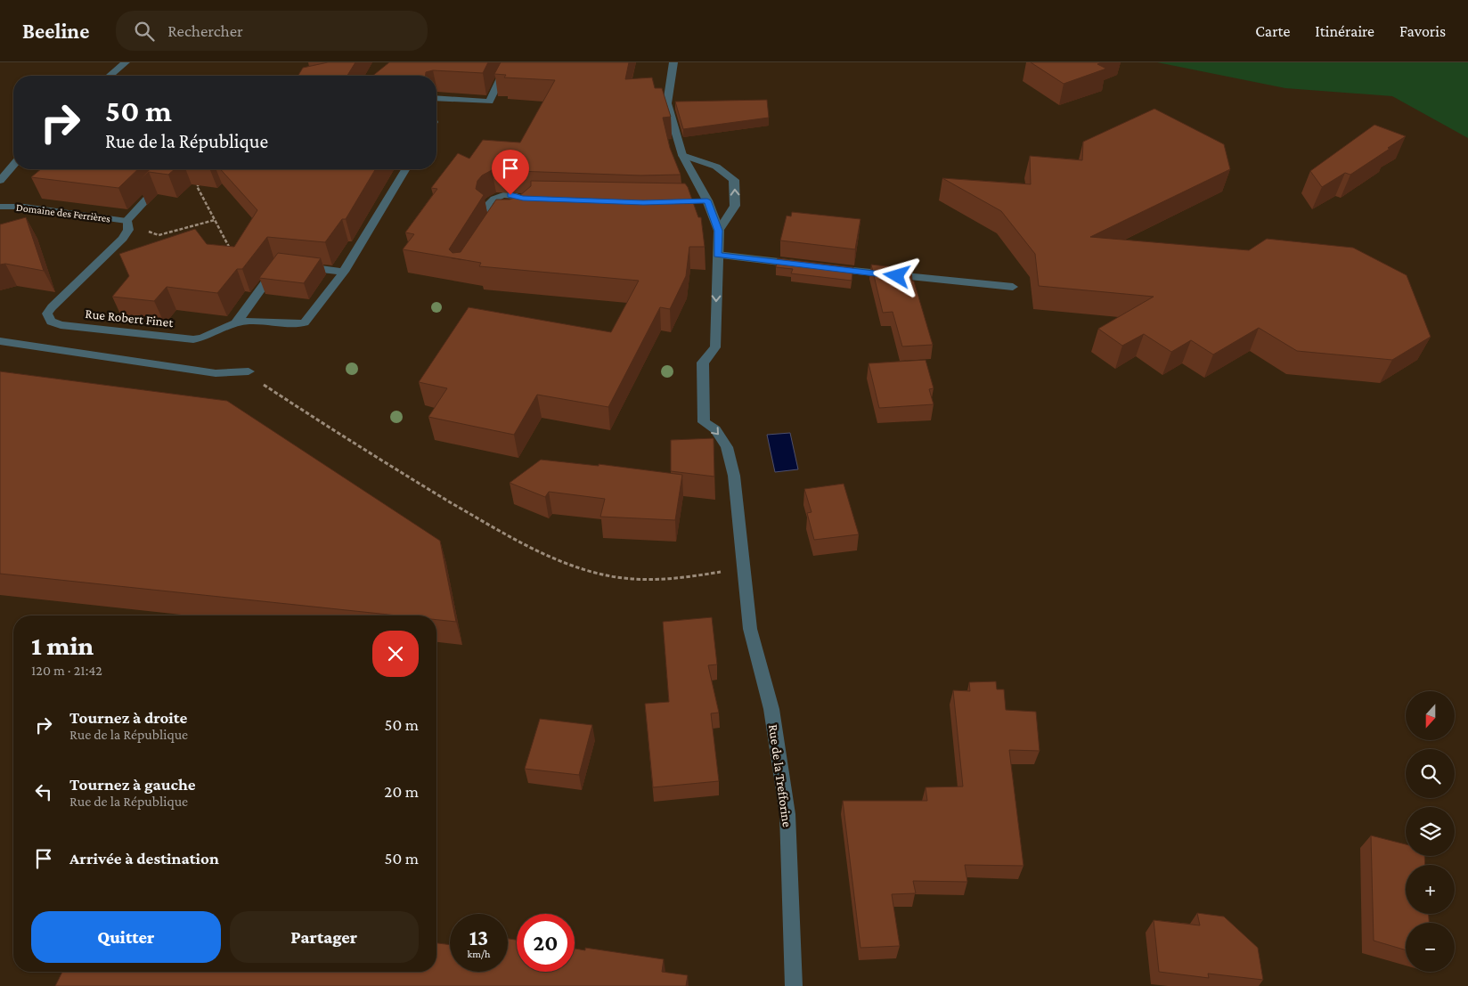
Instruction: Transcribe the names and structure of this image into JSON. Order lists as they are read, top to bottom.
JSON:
{
  "streets": {
    "street": ["Domaine des Ferrières", "Rue Robert Finet", "Rue de la Trefforine"]
  },
  "crossings": [
    ["Domaine des Ferrières", "Rue Robert Finet"]
  ],
  "one_way": ["Rue de la Trefforine"],
  "north": "bottom",
  "page": {
    "header": "Beeline",
    "search": "Rechercher",
    "nav": ["Carte", "Itinéraire", "Favoris"],
    "turn": ["50 m", "Rue de la République"],
    "heading": ["1 min", "120 m · 21:42"],
    "map_buttons": ["+", "−"],
    "list": [
      {
        "name": "Tournez à droite",
        "note": "Rue de la République",
        "value": "50 m"
      },
      {
        "name": "Tournez à gauche",
        "note": "Rue de la République",
        "value": "20 m"
      },
      {
        "name": "Arrivée à destination",
        "value": "50 m"
      }
    ],
    "buttons": ["Quitter", "Partager"],
    "speed": "13 km/h",
    "limit": "20"
  }
}
